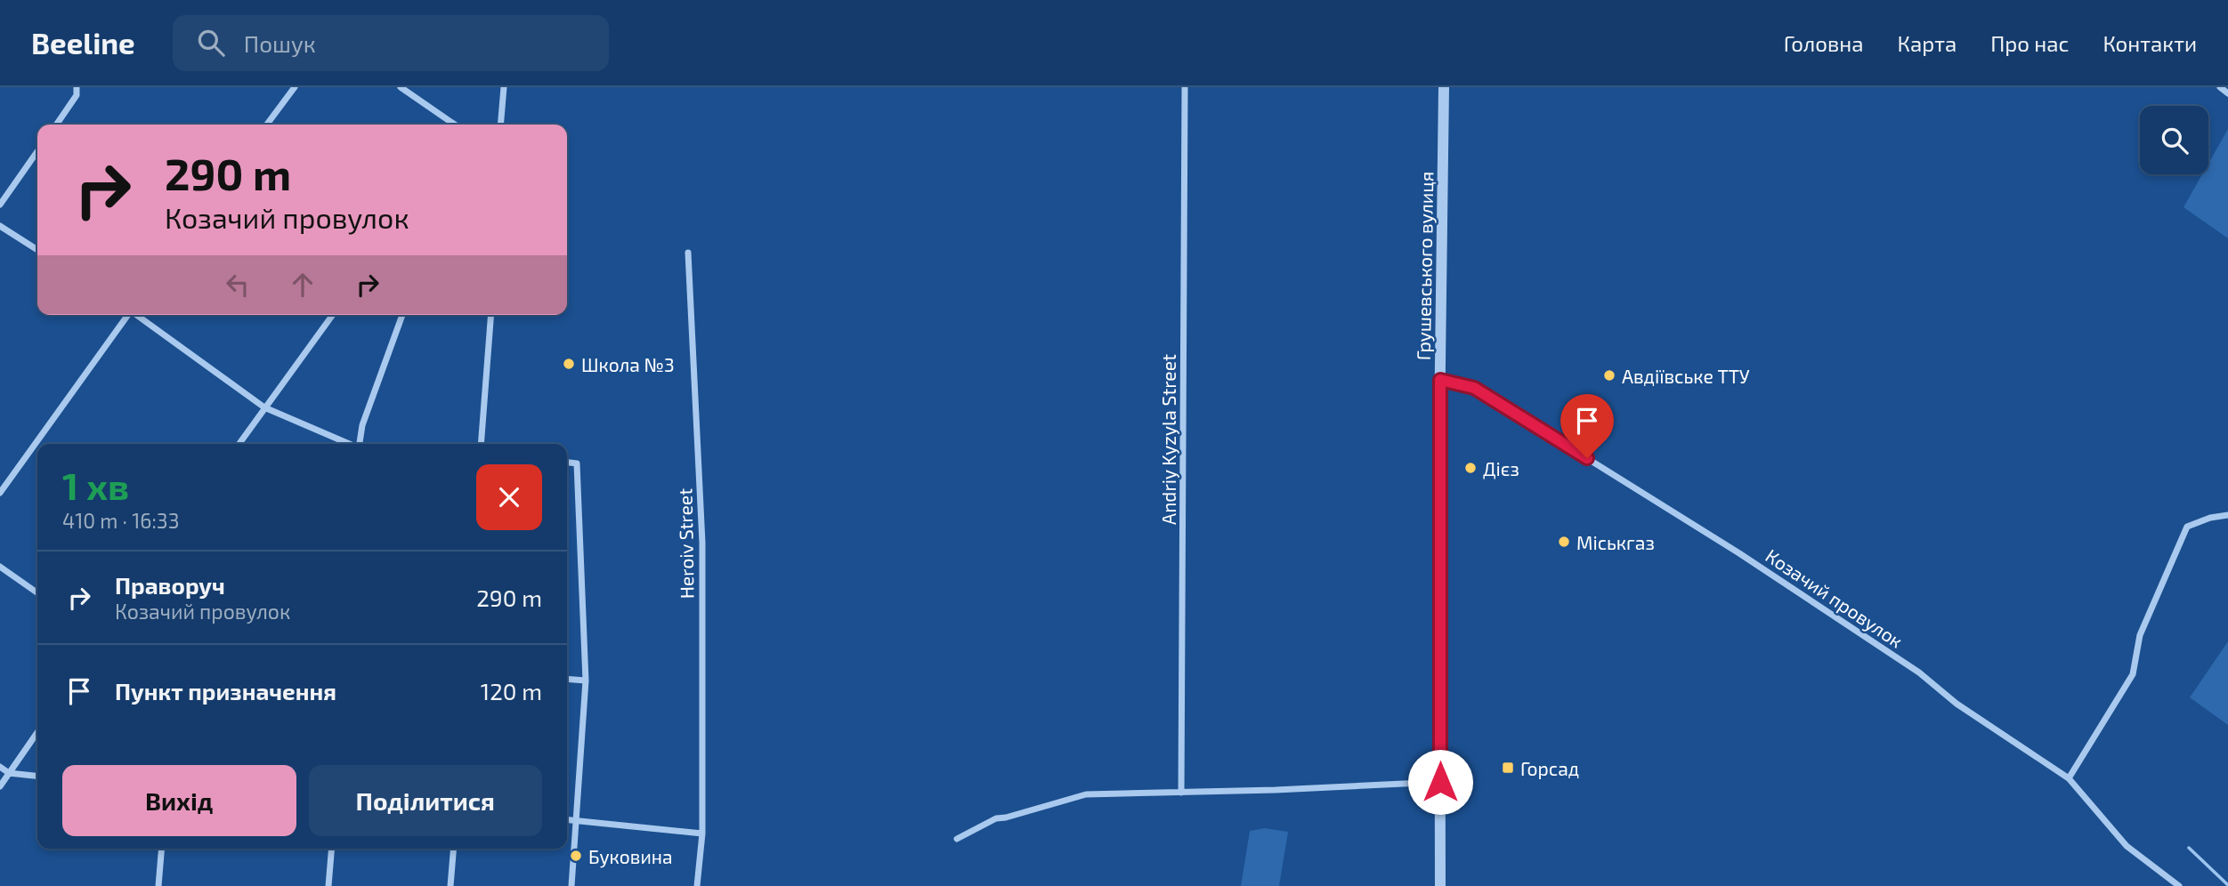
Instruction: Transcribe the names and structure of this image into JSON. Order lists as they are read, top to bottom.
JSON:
{
  "streets": {
    "street": [
      "Грушевського вулиця",
      "Andriy Kyzyla Street",
      "Heroiv Street",
      "Козачий провулок"
    ]
  },
  "crossings": [
    ["Грушевського вулиця", "Козачий провулок"]
  ],
  "places": {
    "other": [
      "Школа №3",
      "Авдіївське ТТУ",
      "Дієз",
      "Міськгаз",
      "Буковина"
    ],
    "transit": ["Горсад"]
  },
  "page": {
    "header": "Beeline",
    "search": "Пошук",
    "nav": [
      "Головна",
      "Карта",
      "Про нас",
      "Контакти"
    ],
    "turn": ["290 m", "Козачий провулок"],
    "heading": ["1 хв", "410 m · 16:33"],
    "list": [
      {
        "name": "Праворуч",
        "note": "Козачий провулок",
        "value": "290 m"
      },
      {
        "name": "Пункт призначення",
        "value": "120 m"
      }
    ],
    "buttons": ["Вихід", "Поділитися"]
  }
}
